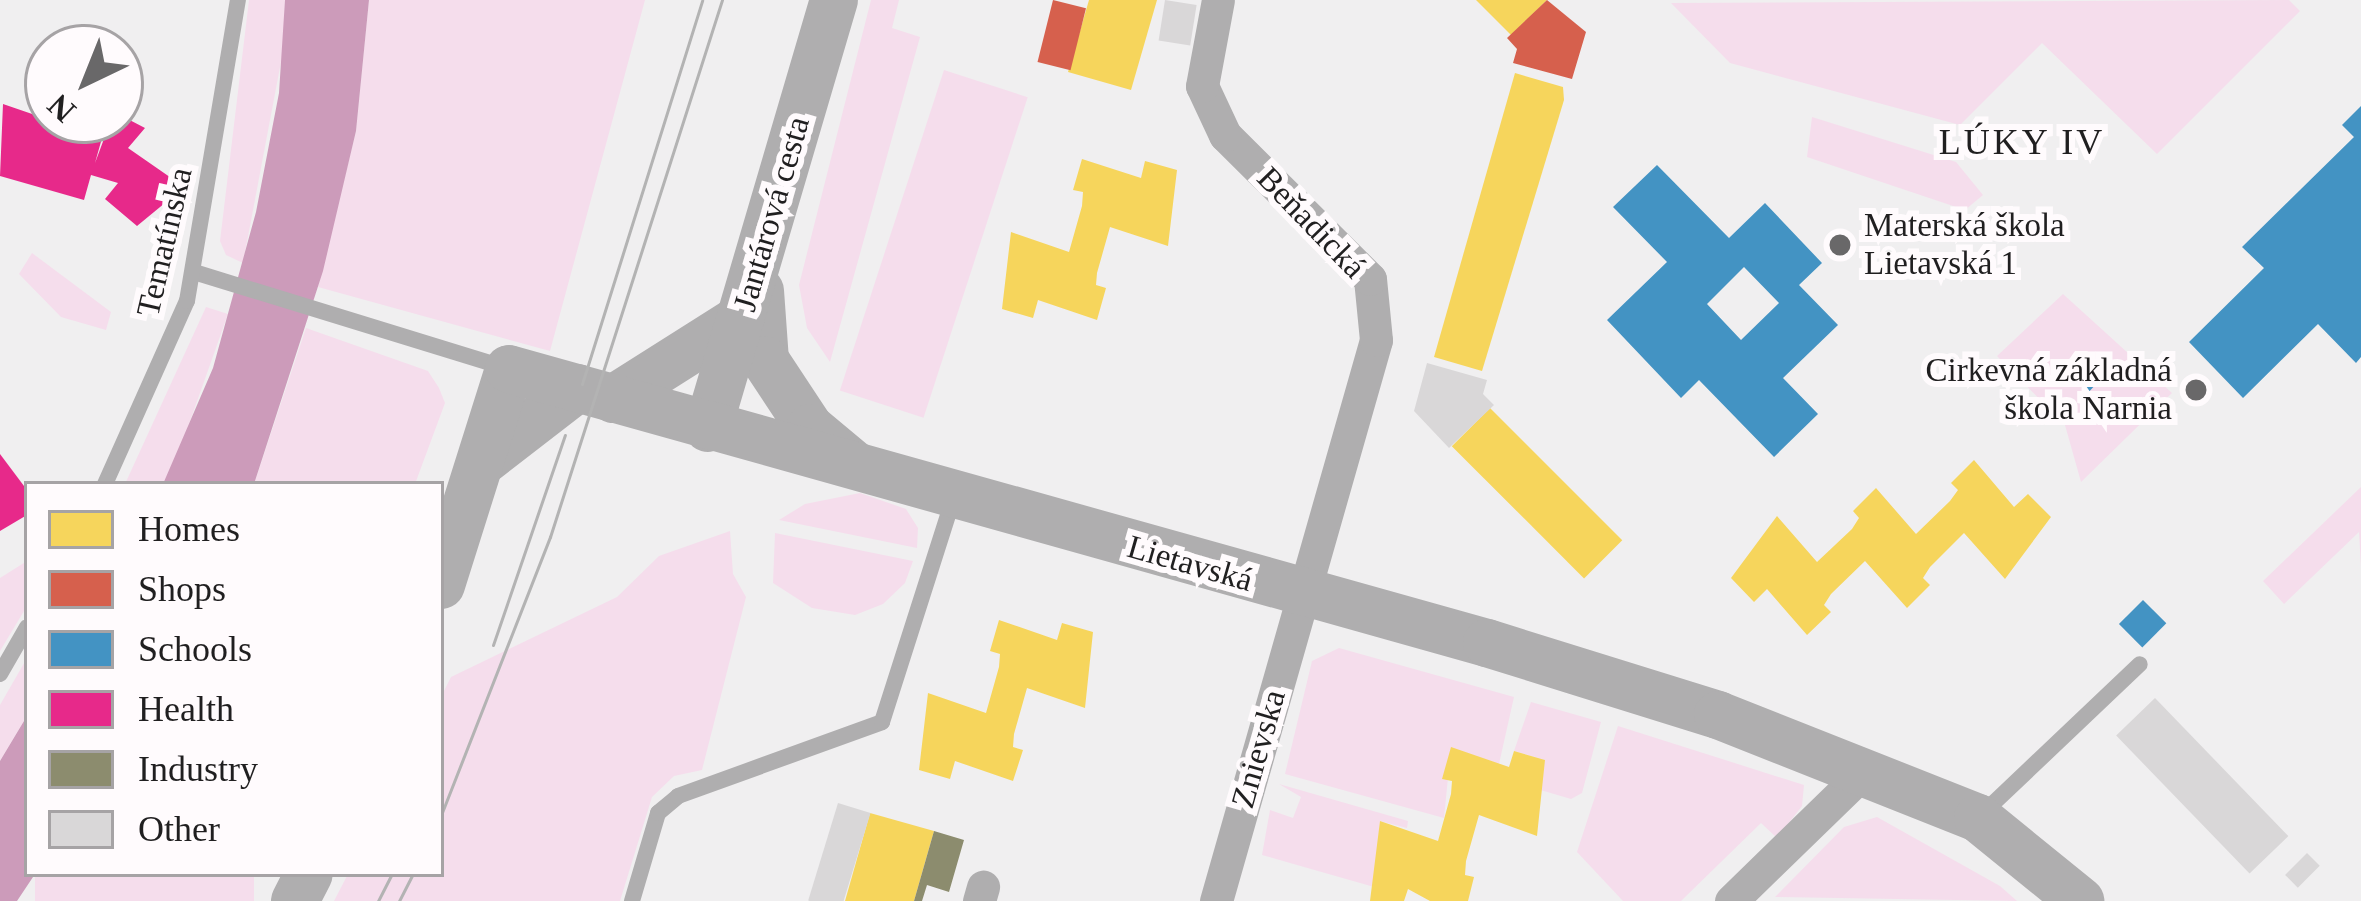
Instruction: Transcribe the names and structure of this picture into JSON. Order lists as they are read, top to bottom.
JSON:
{
  "streets": {
    "street": [
      "Jantárová cesta",
      "Beňadická",
      "Lietavská",
      "Znievska"
    ],
    "lane": ["Tematínska"]
  },
  "crossings": [
    ["Jantárová cesta", "Lietavská"],
    ["Beňadická", "Lietavská"],
    ["Beňadická", "Znievska"],
    ["Lietavská", "Znievska"]
  ],
  "districts": ["LÚKY IV"],
  "places": ["Materská škola Lietavská 1", "Cirkevná základná škola Narnia"],
  "legend": [
    "Homes",
    "Shops",
    "Schools",
    "Health",
    "Industry",
    "Other"
  ],
  "north": "bottom left"
}
